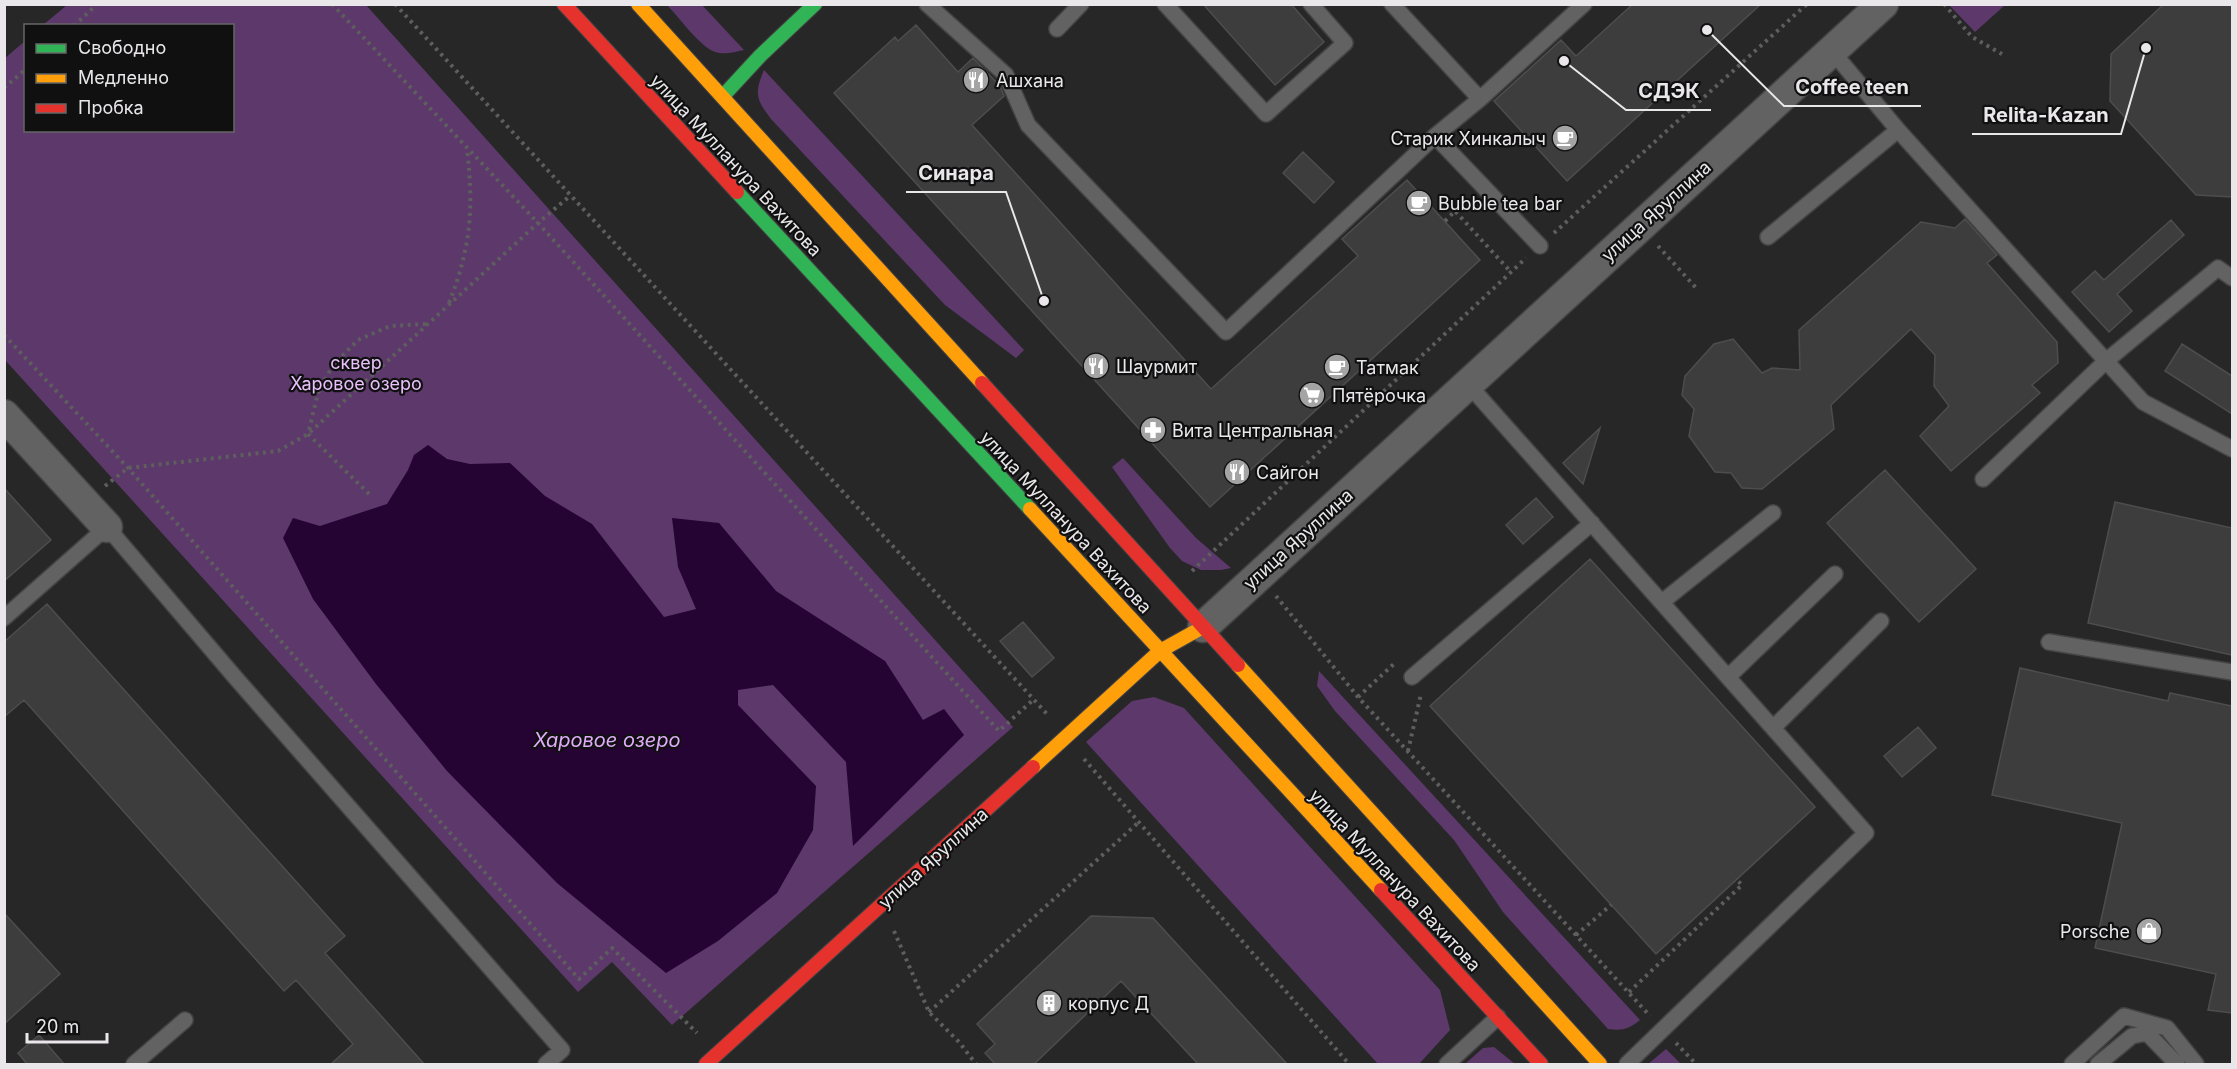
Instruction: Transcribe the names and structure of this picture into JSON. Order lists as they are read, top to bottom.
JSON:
{
  "streets": {
    "main road": ["улица Мулланура Вахитова", "улица Яруллина"]
  },
  "crossings": [
    ["улица Мулланура Вахитова", "улица Яруллина"]
  ],
  "water": ["Харовое озеро"],
  "parks": ["сквер Харовое озеро"],
  "places": {
    "other": [
      "Coffee teen",
      "Relita-Kazan",
      "СДЭК",
      "Синара"
    ],
    "restaurant": ["Ашхана", "Шаурмит", "Сайгон"],
    "cafe": ["Старик Хинкалыч", "Bubble tea bar", "Татмак"],
    "supermarket": ["Пятёрочка"],
    "pharmacy": ["Вита Центральная"],
    "shop": ["Porsche"],
    "building": ["корпус Д"]
  },
  "legend": ["Свободно", "Медленно", "Пробка"],
  "scale_bar": "20 m"
}
